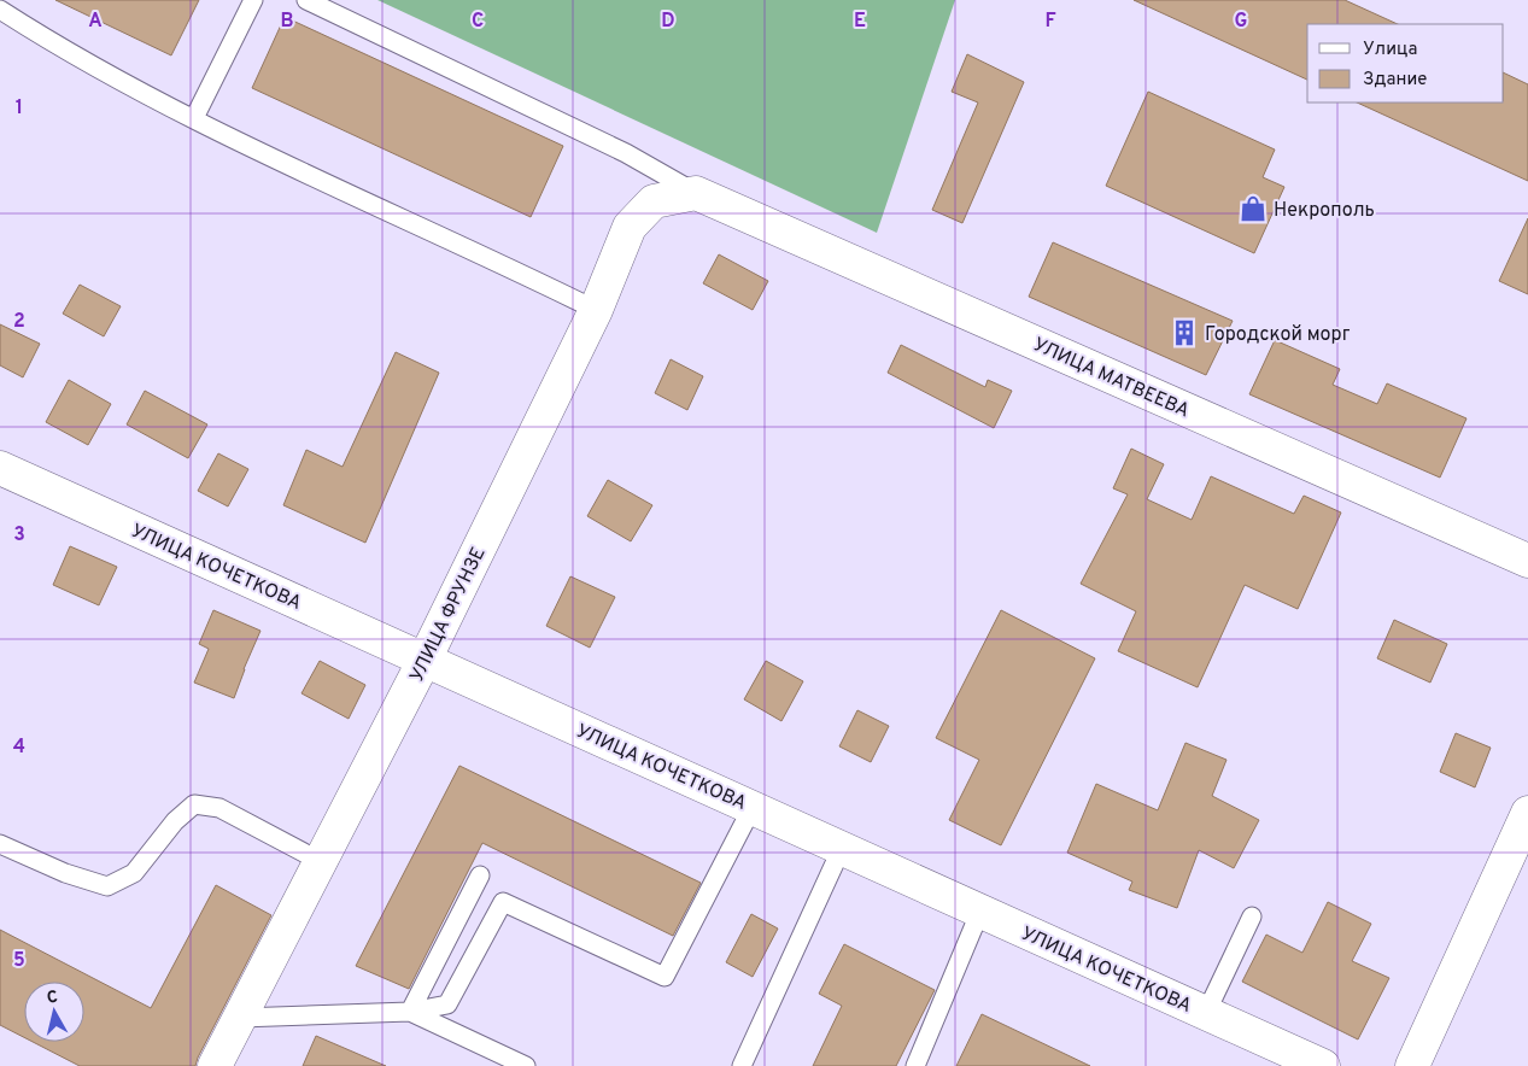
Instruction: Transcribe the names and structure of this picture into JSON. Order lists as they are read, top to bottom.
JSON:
{
  "streets": {
    "street": ["УЛИЦА МАТВЕЕВА", "УЛИЦА КОЧЕТКОВА", "УЛИЦА ФРУНЗЕ"]
  },
  "crossings": [
    ["УЛИЦА МАТВЕЕВА", "УЛИЦА ФРУНЗЕ"],
    ["УЛИЦА КОЧЕТКОВА", "УЛИЦА ФРУНЗЕ"]
  ],
  "places": {
    "shop": ["Некрополь"],
    "building": ["Городской морг"]
  },
  "legend": ["Улица", "Здание"],
  "north": "top",
  "grid": {
    "columns": [
      "A",
      "B",
      "C",
      "D",
      "E",
      "F",
      "G"
    ],
    "rows": [
      "1",
      "2",
      "3",
      "4",
      "5"
    ]
  }
}
